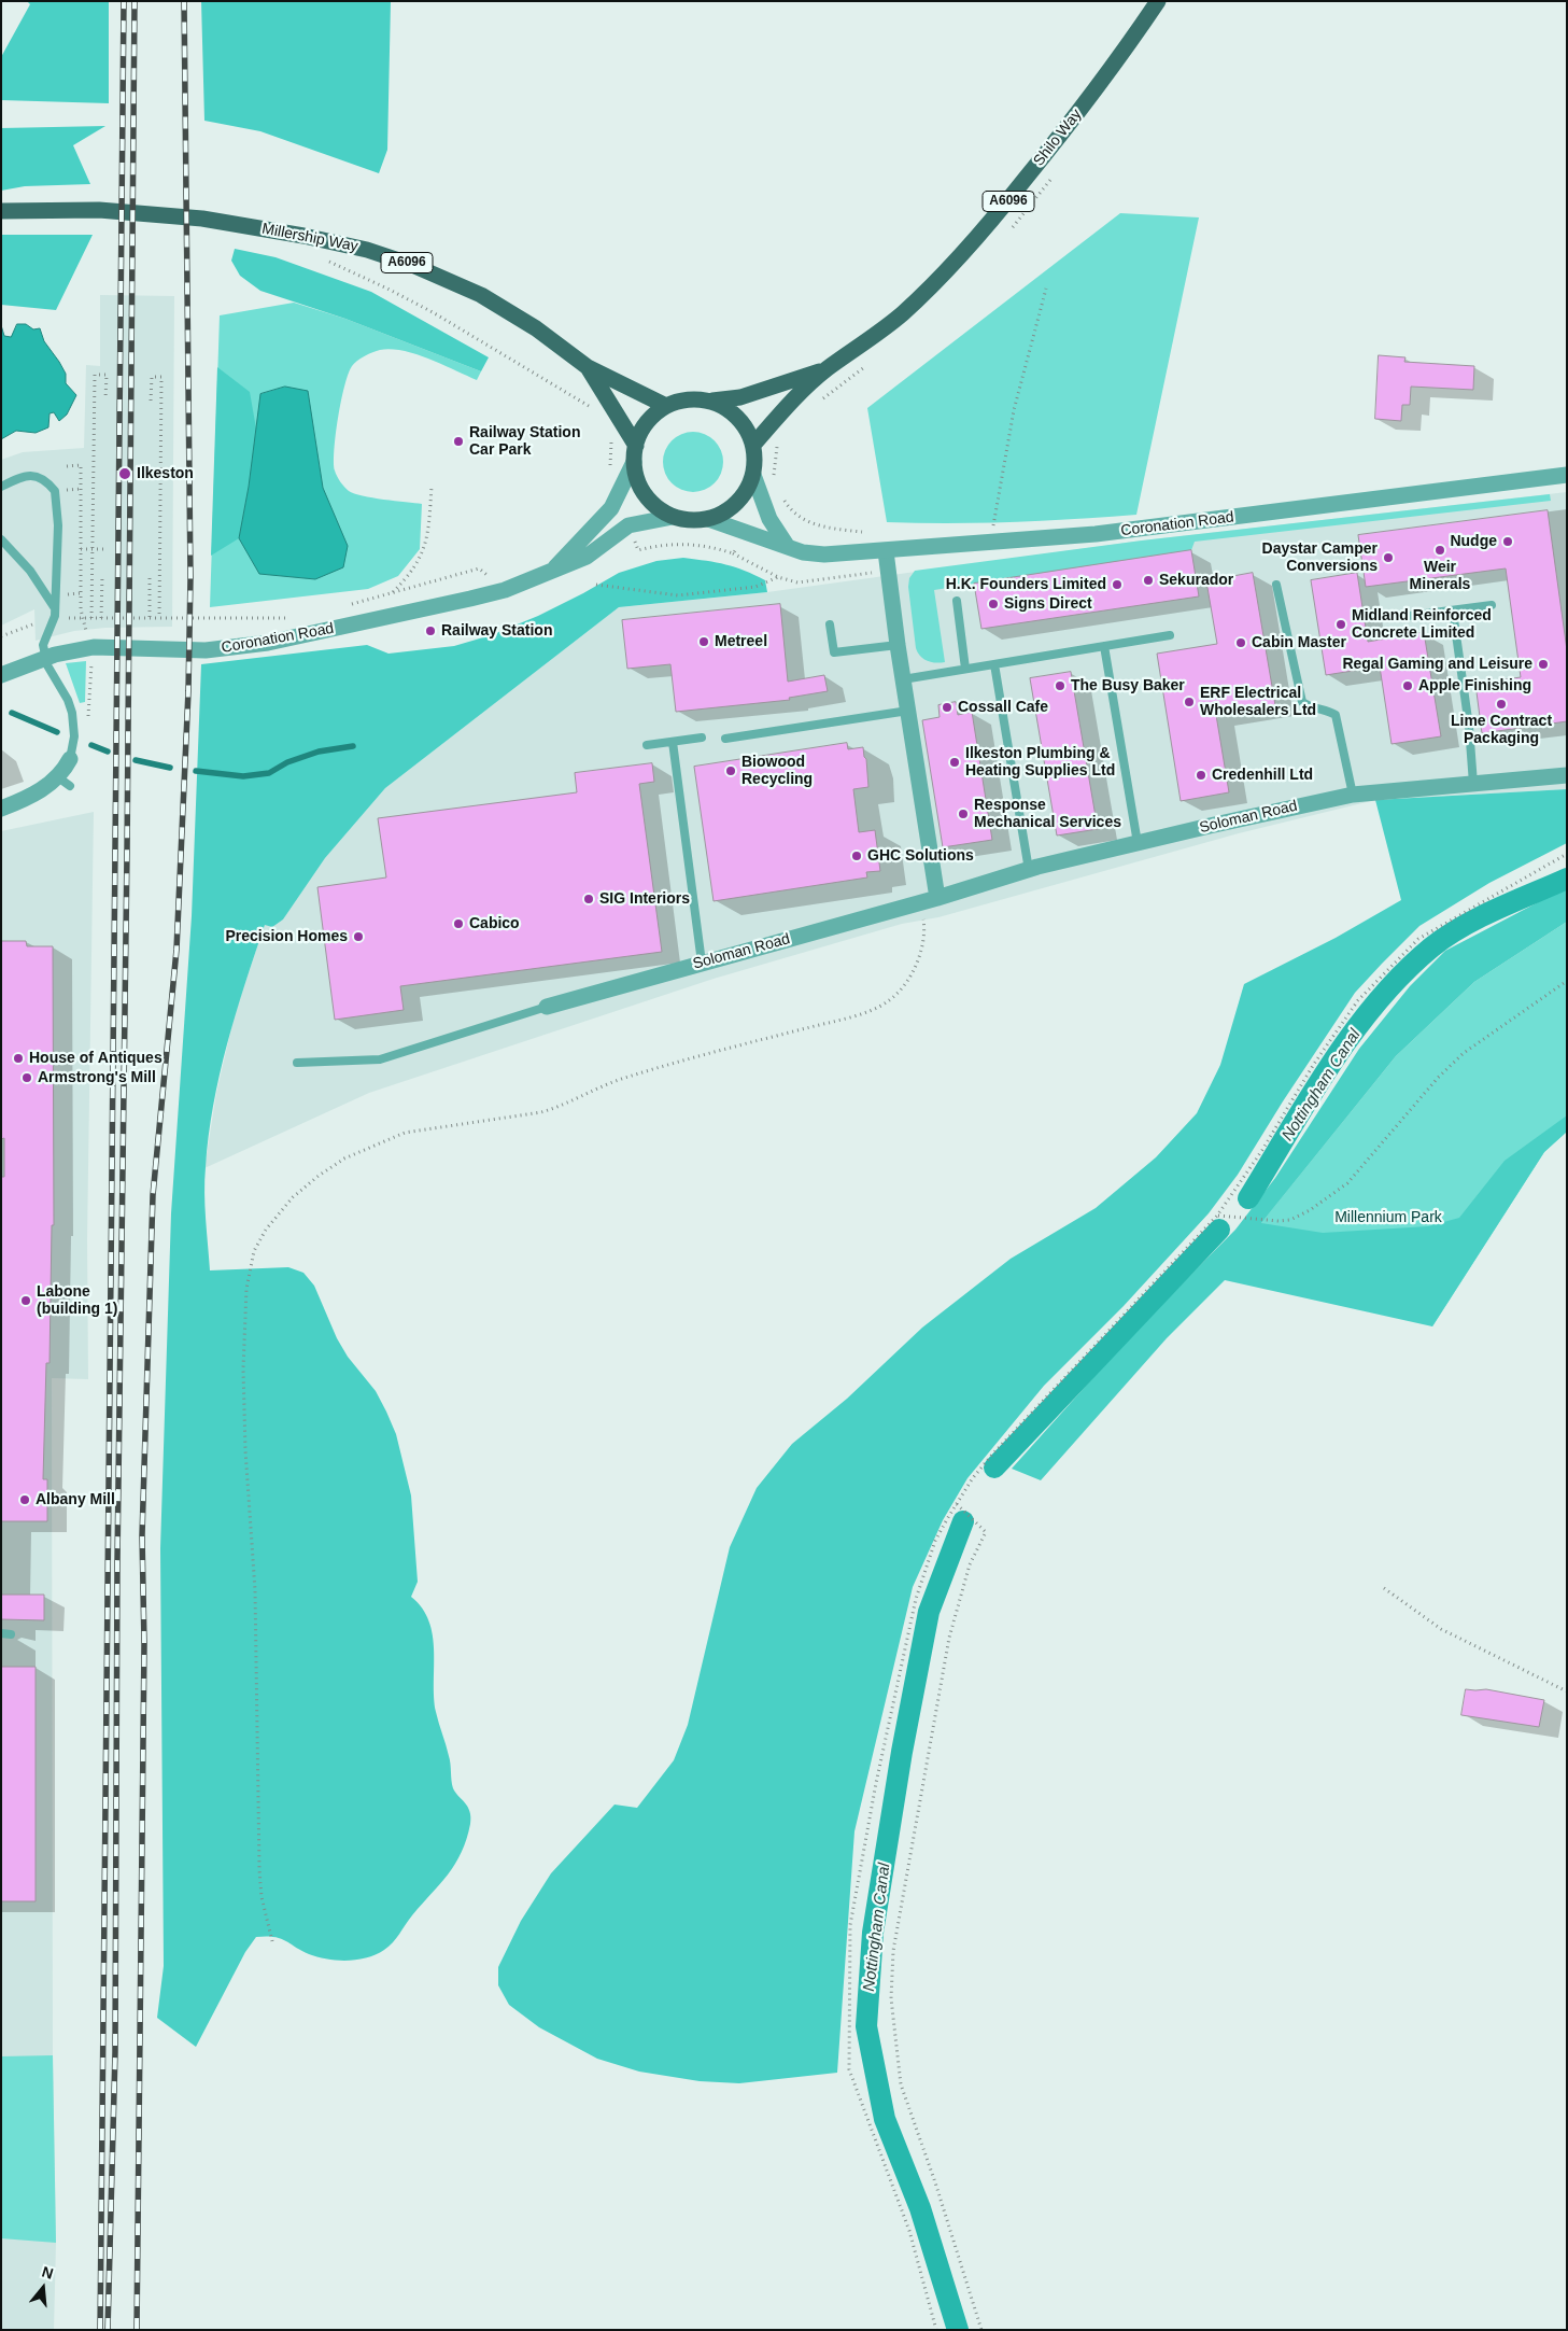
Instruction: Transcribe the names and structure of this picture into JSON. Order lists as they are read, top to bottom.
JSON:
{
  "streets": {
    "main road": ["Shilo Way", "A6096", "Millership Way"],
    "street": ["Coronation Road", "Soloman Road"]
  },
  "crossings": [
    ["Shilo Way", "Millership Way"],
    ["Shilo Way", "Coronation Road"],
    ["Millership Way", "Coronation Road"]
  ],
  "water": ["Nottingham Canal"],
  "parks": ["Millennium Park"],
  "places": [
    "Railway Station Car Park",
    "Ilkeston",
    "Nudge",
    "Weir Minerals",
    "Daystar Camper Conversions",
    "Sekurador",
    "H.K. Founders Limited",
    "Signs Direct",
    "Midland Reinforced Concrete Limited",
    "Railway Station",
    "Metreel",
    "Cabin Master",
    "Regal Gaming and Leisure",
    "The Busy Baker",
    "Apple Finishing",
    "ERF Electrical Wholesalers Ltd",
    "Lime Contract Packaging",
    "Cossall Cafe",
    "Ilkeston Plumbing & Heating Supplies Ltd",
    "Biowood Recycling",
    "Credenhill Ltd",
    "Response Mechanical Services",
    "GHC Solutions",
    "SIG Interiors",
    "Cabico",
    "Precision Homes",
    "House of Antiques",
    "Armstrong's Mill",
    "Labone (building 1)",
    "Albany Mill"
  ],
  "north": "top"
}
